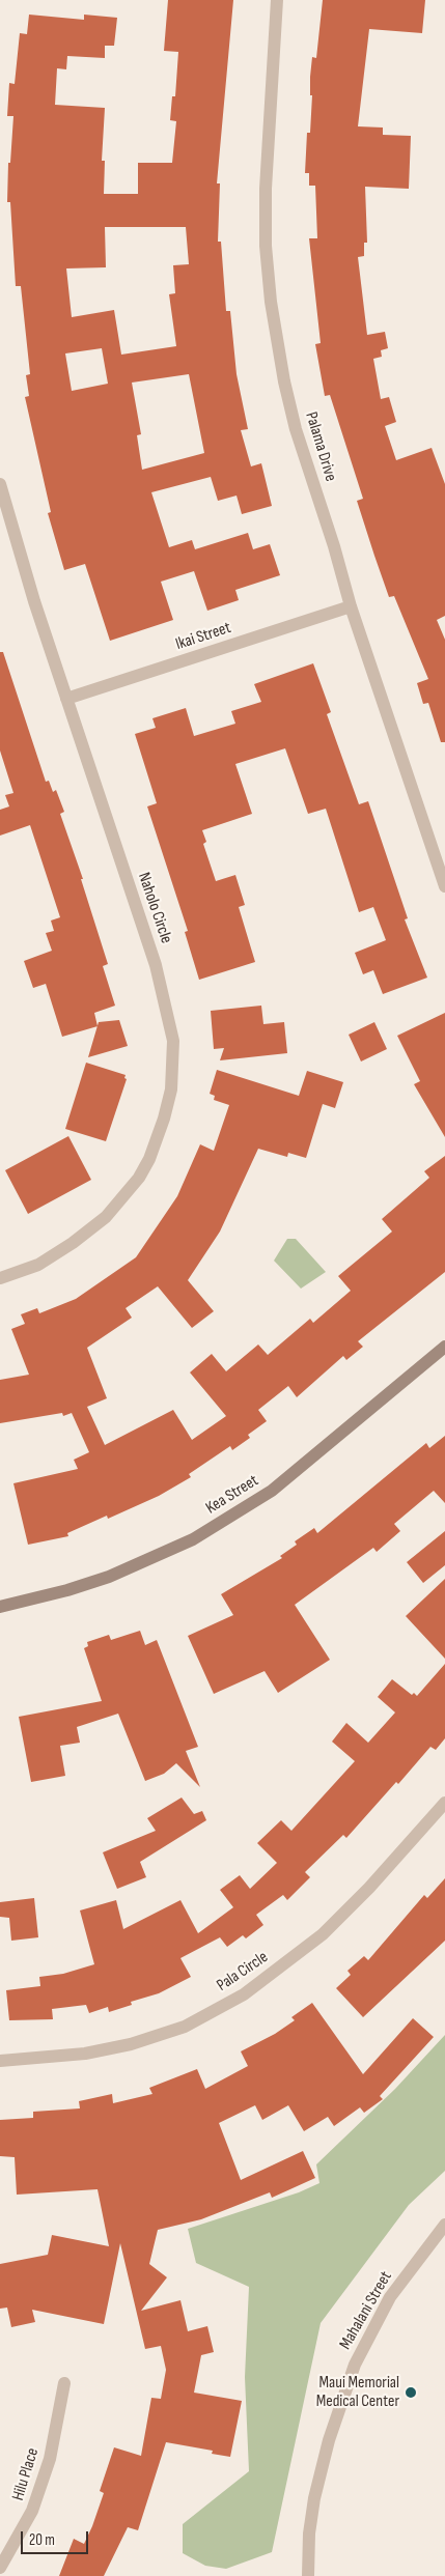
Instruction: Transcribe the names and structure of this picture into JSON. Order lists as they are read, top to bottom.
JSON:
{
  "streets": {
    "street": [
      "Palama Drive",
      "Ikai Street",
      "Naholo Circle",
      "Kea Street",
      "Pala Circle",
      "Mahalani Street",
      "Hilu Place"
    ]
  },
  "crossings": [
    ["Palama Drive", "Ikai Street"],
    ["Ikai Street", "Naholo Circle"]
  ],
  "places": ["Maui Memorial Medical Center"],
  "scale_bar": "20 m"
}
